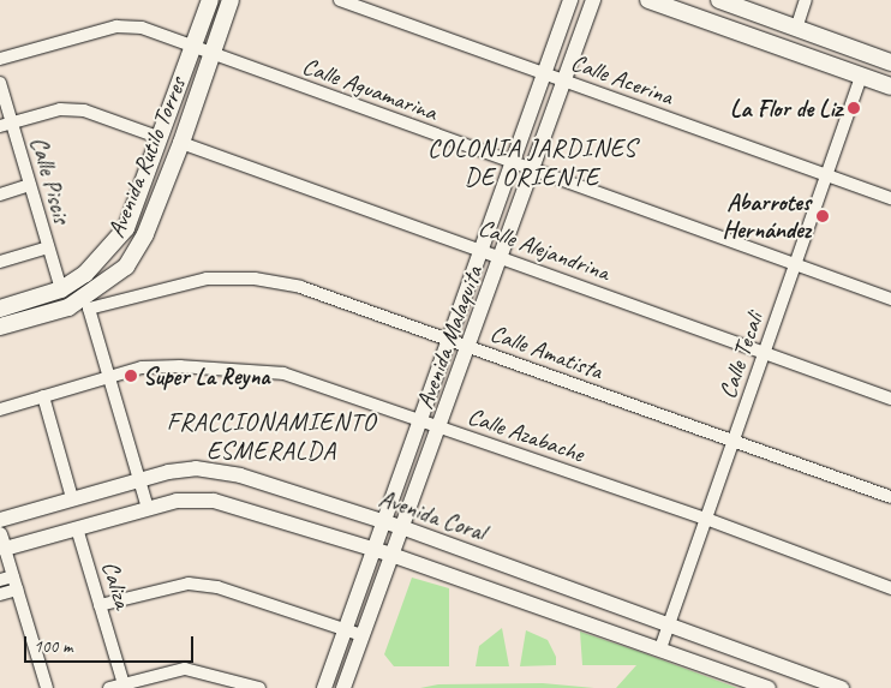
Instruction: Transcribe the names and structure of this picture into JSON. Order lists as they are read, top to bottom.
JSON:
{
  "streets": {
    "main road": ["Avenida Rutilo Torres"],
    "street": [
      "Calle Acerina",
      "Calle Aguamarina",
      "Calle Piscis",
      "Calle Alejandrina",
      "Avenida Malaquita",
      "Calle Amatista",
      "Calle Tecali",
      "Calle Azabache",
      "Avenida Coral",
      "Caliza"
    ]
  },
  "crossings": [
    ["Calle Acerina", "Avenida Malaquita"],
    ["Calle Acerina", "Calle Tecali"],
    ["Calle Aguamarina", "Avenida Rutilo Torres"],
    ["Calle Aguamarina", "Avenida Malaquita"],
    ["Calle Aguamarina", "Calle Tecali"],
    ["Avenida Rutilo Torres", "Calle Piscis"],
    ["Avenida Rutilo Torres", "Calle Alejandrina"],
    ["Avenida Rutilo Torres", "Calle Amatista"],
    ["Calle Alejandrina", "Avenida Malaquita"],
    ["Calle Alejandrina", "Calle Tecali"],
    ["Avenida Malaquita", "Calle Amatista"],
    ["Avenida Malaquita", "Calle Azabache"],
    ["Avenida Malaquita", "Avenida Coral"],
    ["Calle Amatista", "Calle Tecali"],
    ["Calle Tecali", "Calle Azabache"],
    ["Calle Tecali", "Avenida Coral"]
  ],
  "districts": ["COLONIA JARDINES DE ORIENTE", "FRACCIONAMIENTO ESMERALDA"],
  "places": ["La Flor de Liz", "Abarrotes Hernández", "Super La Reyna"],
  "scale_bar": "100 m"
}
